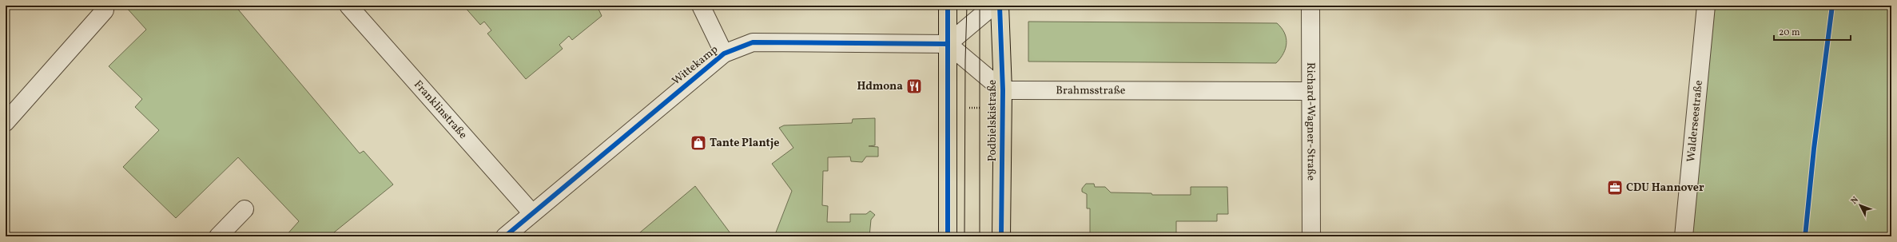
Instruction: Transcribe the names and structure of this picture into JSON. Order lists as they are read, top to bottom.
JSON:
{
  "streets": {
    "main road": ["Podbielskistraße"],
    "street": [
      "Wittekamp",
      "Brahmsstraße",
      "Franklinstraße",
      "Richard-Wagner-Straße",
      "Walderseestraße"
    ]
  },
  "crossings": [
    ["Wittekamp", "Franklinstraße"],
    ["Brahmsstraße", "Podbielskistraße"],
    ["Brahmsstraße", "Richard-Wagner-Straße"]
  ],
  "places": {
    "restaurant": ["Hdmona"],
    "shop": ["Tante Plantje"],
    "office": ["CDU Hannover"]
  },
  "scale_bar": "20 m",
  "north": "top left"
}
